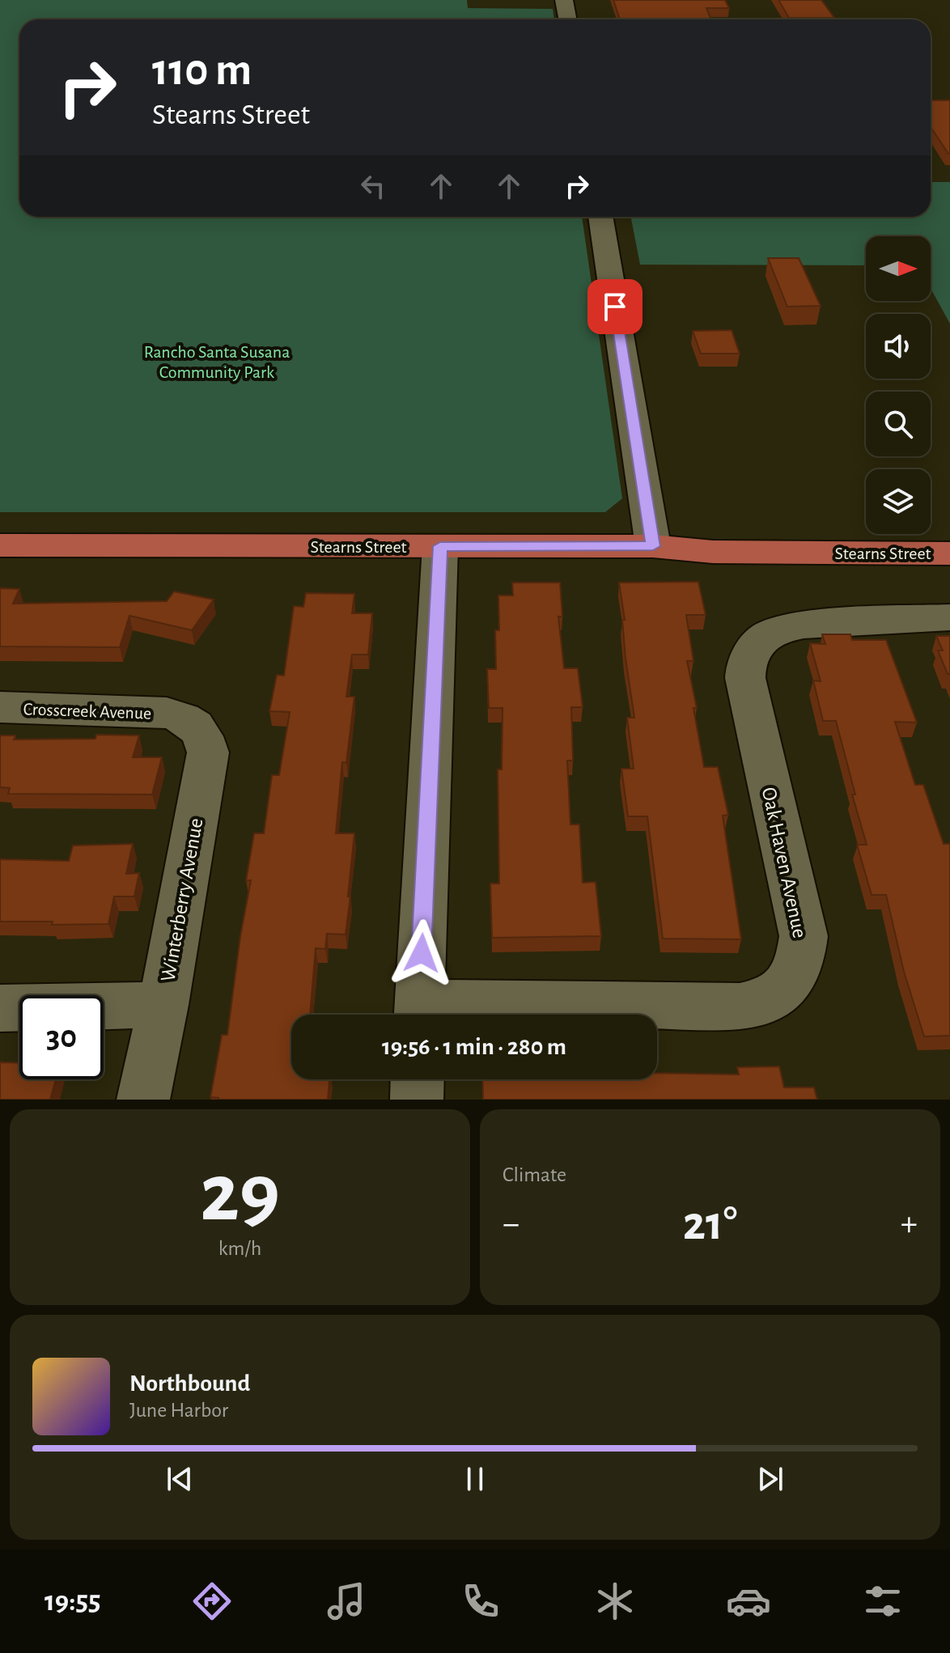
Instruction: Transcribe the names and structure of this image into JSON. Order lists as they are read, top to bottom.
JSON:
{
  "streets": {
    "main road": ["Stearns Street"],
    "street": ["Crosscreek Avenue", "Oak Haven Avenue", "Winterberry Avenue"]
  },
  "crossings": [
    ["Crosscreek Avenue", "Winterberry Avenue"]
  ],
  "parks": ["Rancho Santa Susana Community Park"],
  "north": "right",
  "page": {
    "turn": ["110 m", "Stearns Street"],
    "limit": "30",
    "trip": "19:56 · 1 min · 280 m",
    "tile": [
      ["29", "km/h"],
      "Climate"
    ],
    "heat": ["−", "21°", "+"],
    "song": ["Northbound", "June Harbor"],
    "tabs": "19:55"
  }
}
